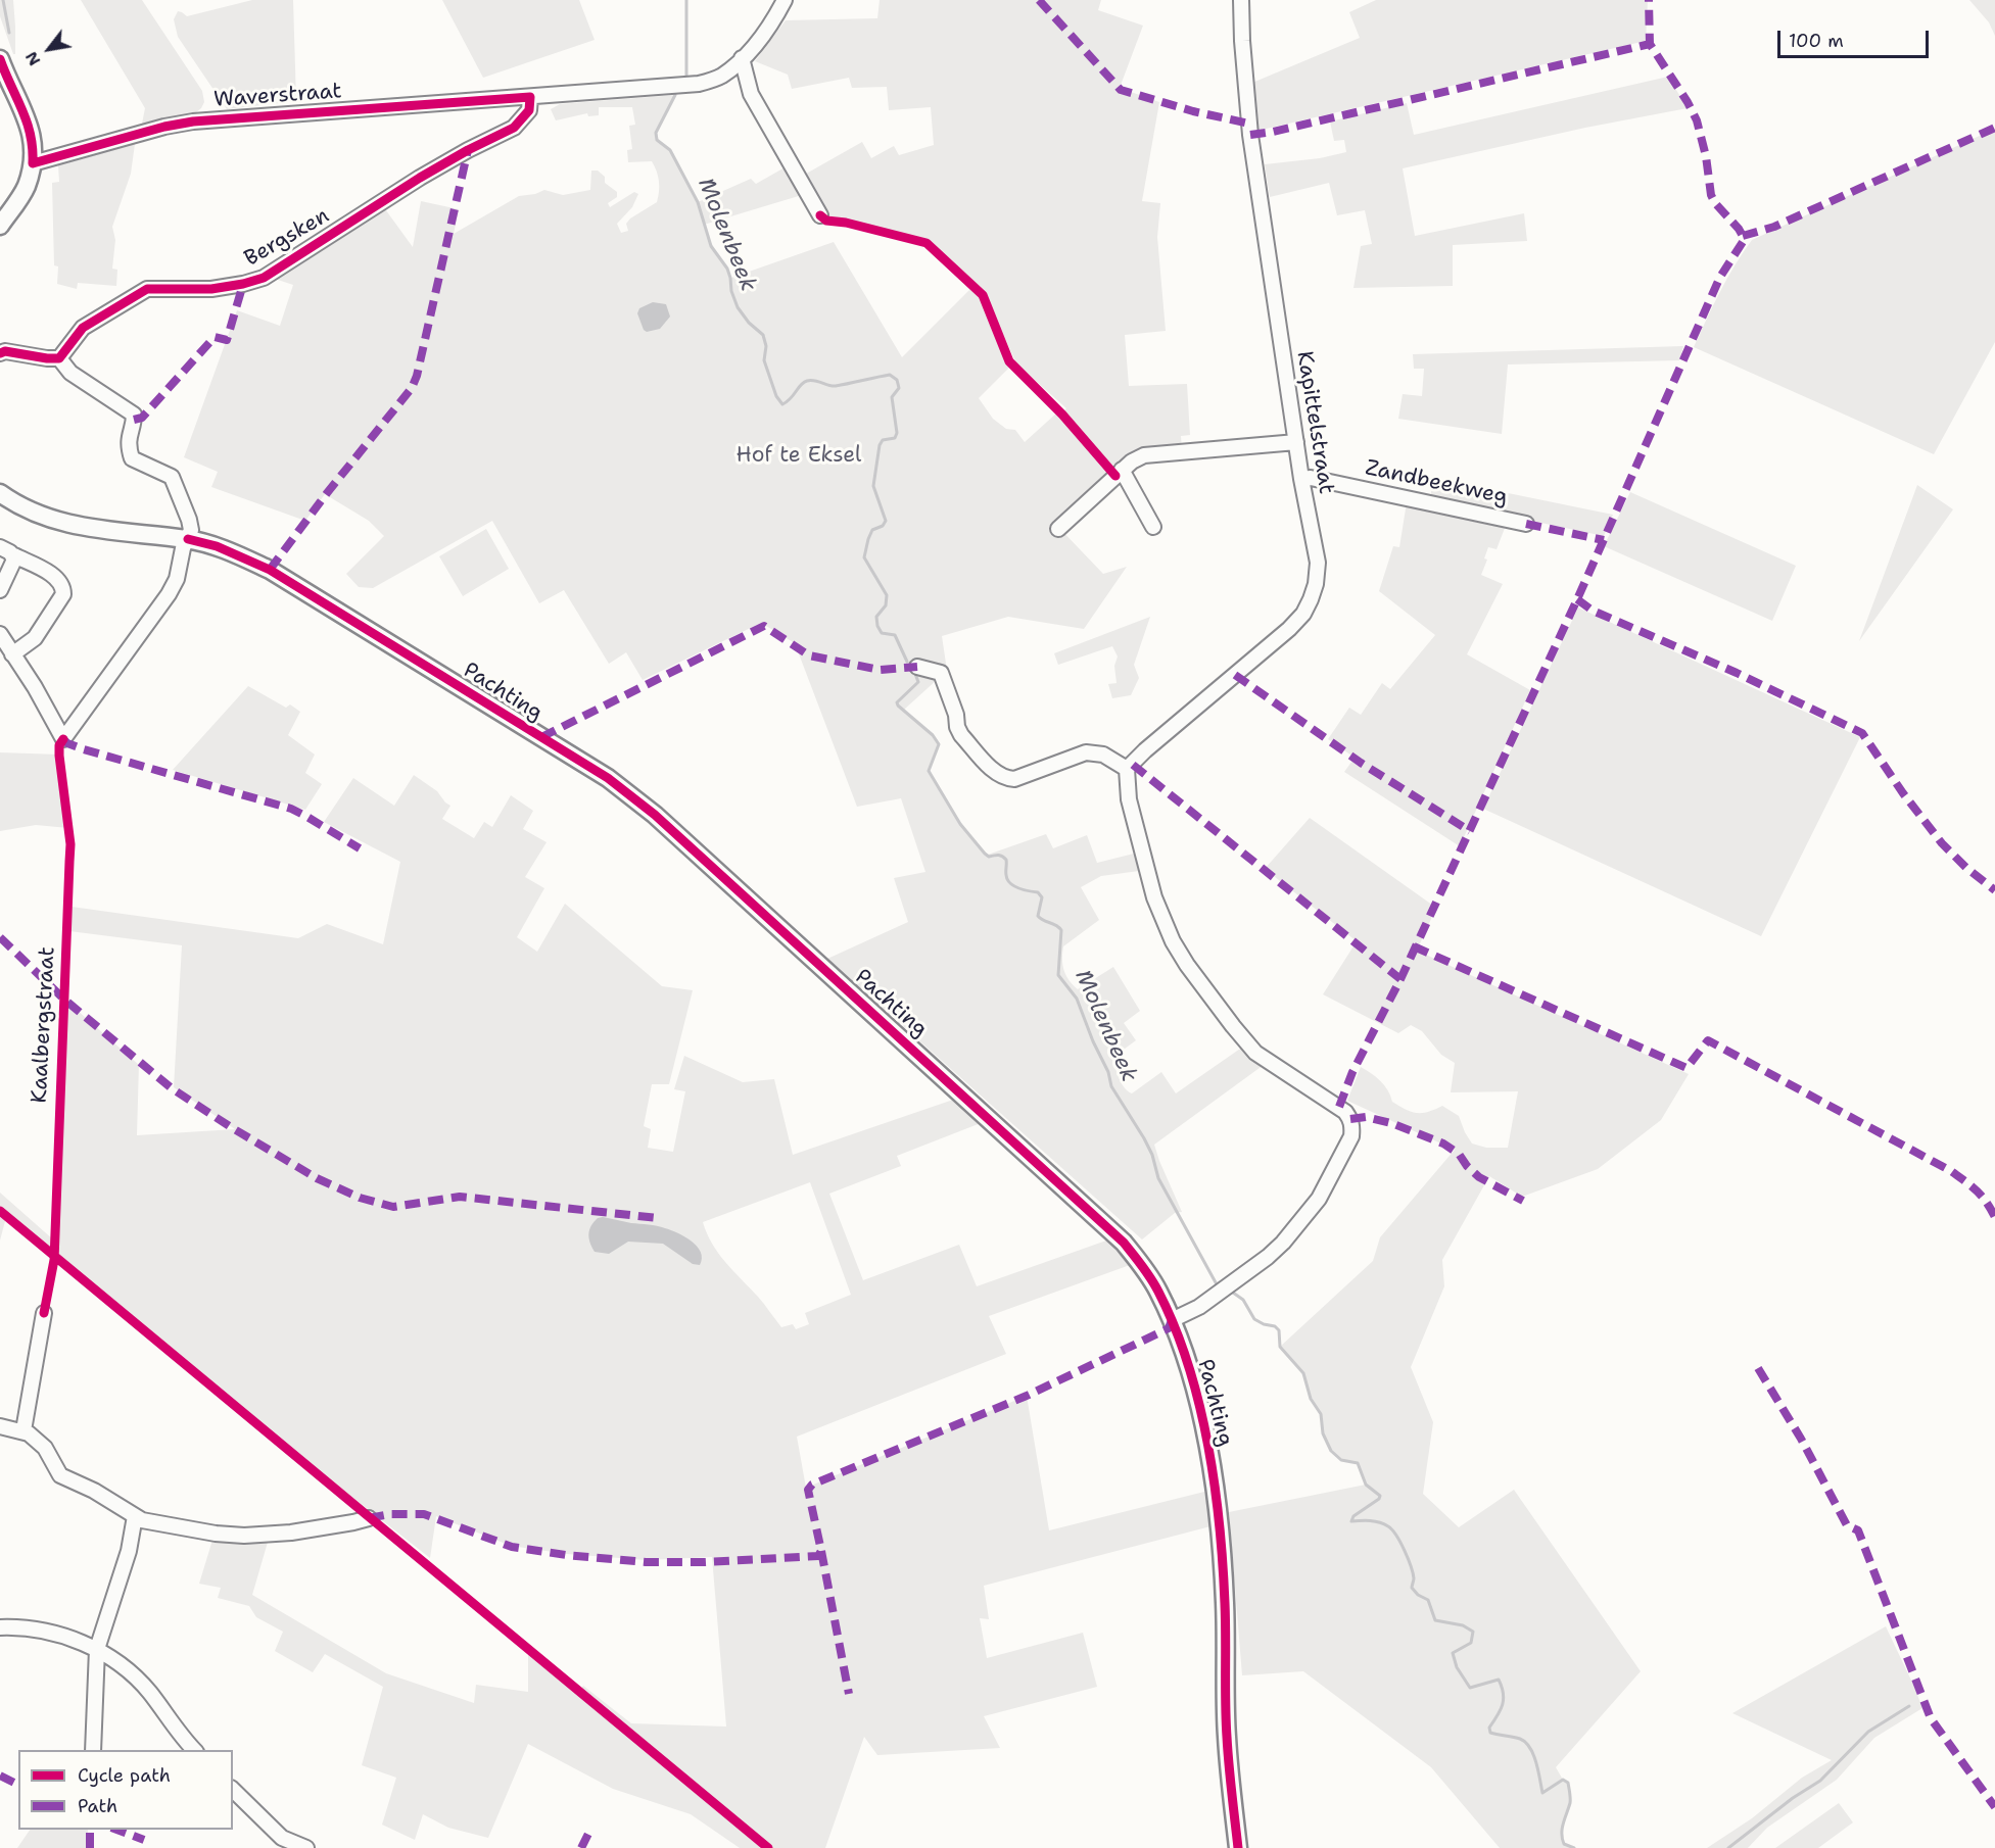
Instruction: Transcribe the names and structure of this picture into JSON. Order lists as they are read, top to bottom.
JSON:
{
  "streets": {
    "main road": ["Pachting"],
    "street": [
      "Waverstraat",
      "Bergsken",
      "Kapittelstraat",
      "Zandbeekweg"
    ],
    "cycle path": ["Kaalbergstraat"]
  },
  "crossings": [
    ["Waverstraat", "Bergsken"],
    ["Kapittelstraat", "Zandbeekweg"]
  ],
  "water": ["Molenbeek"],
  "parks": ["Hof te Eksel"],
  "legend": ["Cycle path", "Path"],
  "scale_bar": "100 m",
  "north": "bottom left"
}
